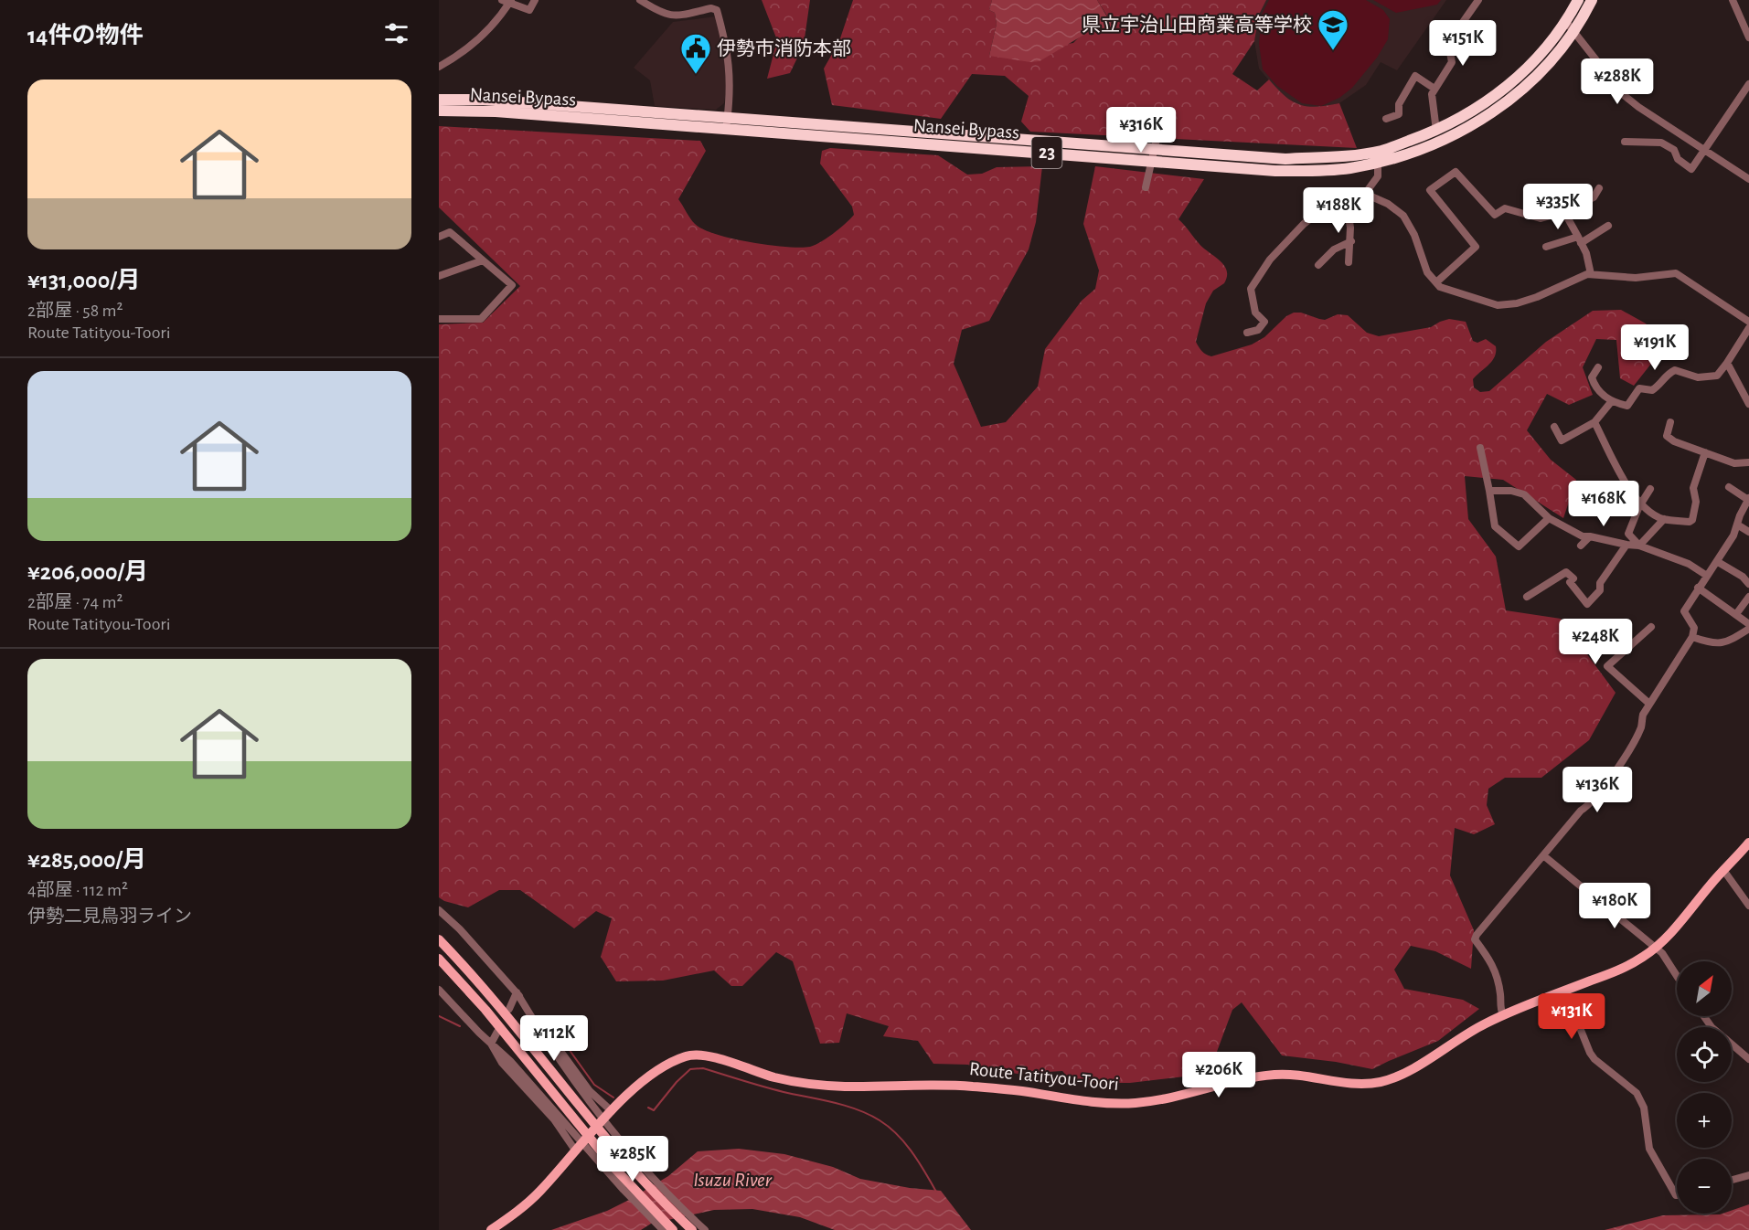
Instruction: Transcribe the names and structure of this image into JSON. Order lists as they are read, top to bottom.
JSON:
{
  "streets": {
    "highway": ["Nansei Bypass", "23"],
    "main road": ["Route Tatityou-Toori"]
  },
  "water": ["Isuzu River"],
  "places": {
    "school or university": ["県立宇治山田商業高等学校"],
    "public building": ["伊勢市消防本部"]
  },
  "north": "top right",
  "page": {
    "heading": "14件の物件",
    "price": [
      "¥151K",
      "¥288K",
      "¥316K",
      "¥335K",
      "¥188K",
      "¥191K",
      "¥168K",
      "¥248K",
      "¥136K",
      "¥180K",
      "¥131K",
      "¥112K",
      "¥206K",
      "¥285K"
    ],
    "list": [
      {
        "name": "¥131,000/月",
        "note": "2部屋 · 58 m² · Route Tatityou-Toori"
      },
      {
        "name": "¥206,000/月",
        "note": "2部屋 · 74 m² · Route Tatityou-Toori"
      },
      {
        "name": "¥285,000/月",
        "note": "4部屋 · 112 m² · 伊勢二見鳥羽ライン"
      }
    ],
    "map_buttons": ["+", "−"]
  }
}
